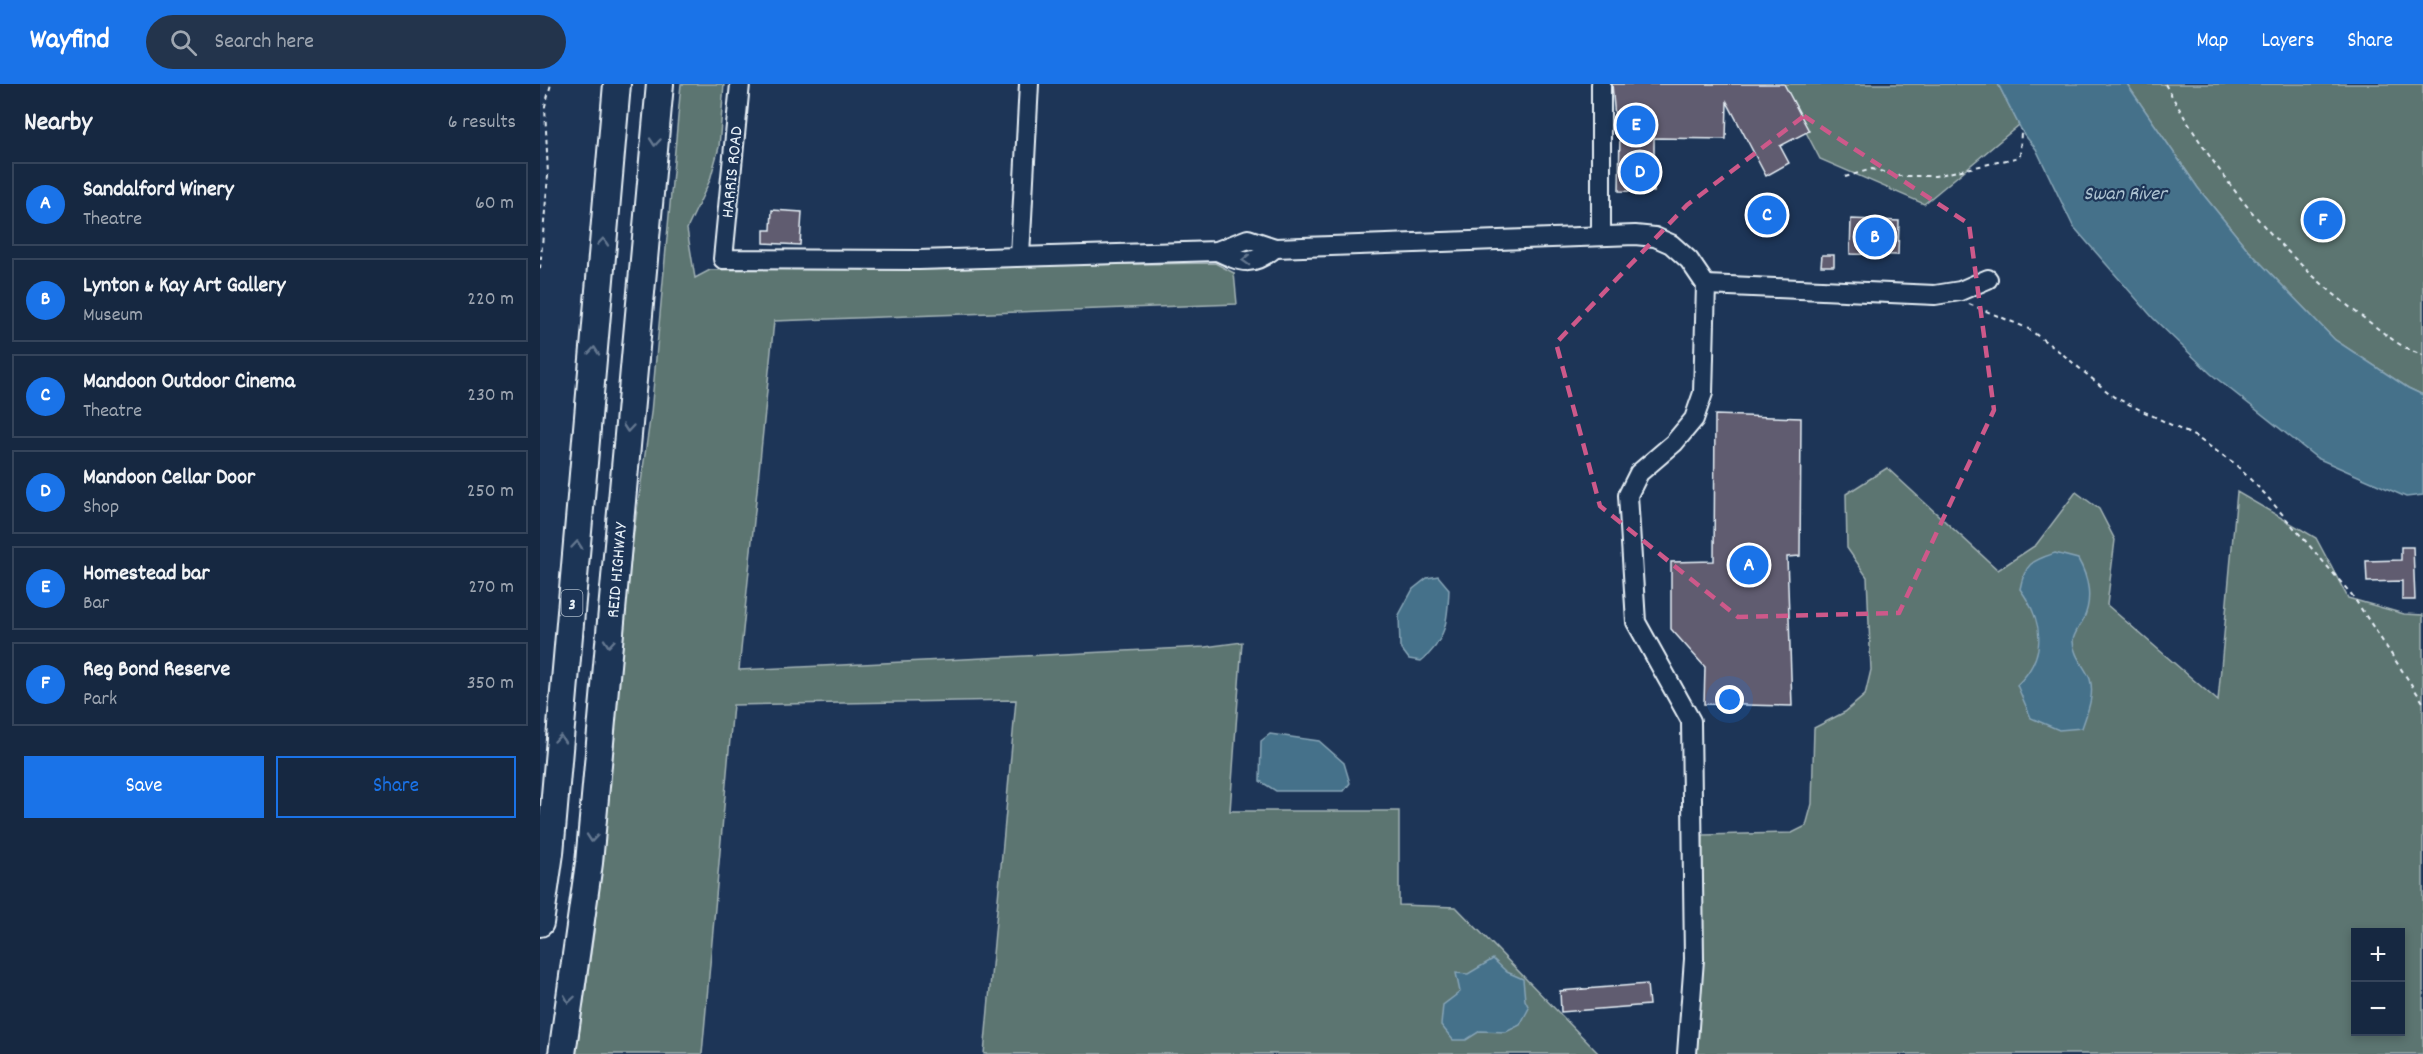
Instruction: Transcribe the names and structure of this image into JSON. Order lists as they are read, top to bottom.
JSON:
{
  "streets": {
    "highway": ["REID HIGHWAY", "3"],
    "street": ["HARRIS ROAD"]
  },
  "water": ["Swan River"],
  "page": {
    "header": "Wayfind",
    "search": "Search here",
    "nav": ["Map", "Layers", "Share"],
    "heading": ["Nearby", "6 results"],
    "pins": [
      "E",
      "D",
      "C",
      "F",
      "B",
      "A"
    ],
    "list": [
      {
        "mark": "A",
        "name": "Sandalford Winery",
        "note": "Theatre",
        "value": "60 m"
      },
      {
        "mark": "B",
        "name": "Lynton & Kay Art Gallery",
        "note": "Museum",
        "value": "220 m"
      },
      {
        "mark": "C",
        "name": "Mandoon Outdoor Cinema",
        "note": "Theatre",
        "value": "230 m"
      },
      {
        "mark": "D",
        "name": "Mandoon Cellar Door",
        "note": "Shop",
        "value": "250 m"
      },
      {
        "mark": "E",
        "name": "Homestead bar",
        "note": "Bar",
        "value": "270 m"
      },
      {
        "mark": "F",
        "name": "Reg Bond Reserve",
        "note": "Park",
        "value": "350 m"
      }
    ],
    "buttons": ["Save", "Share"],
    "map_buttons": ["+", "−"]
  }
}
